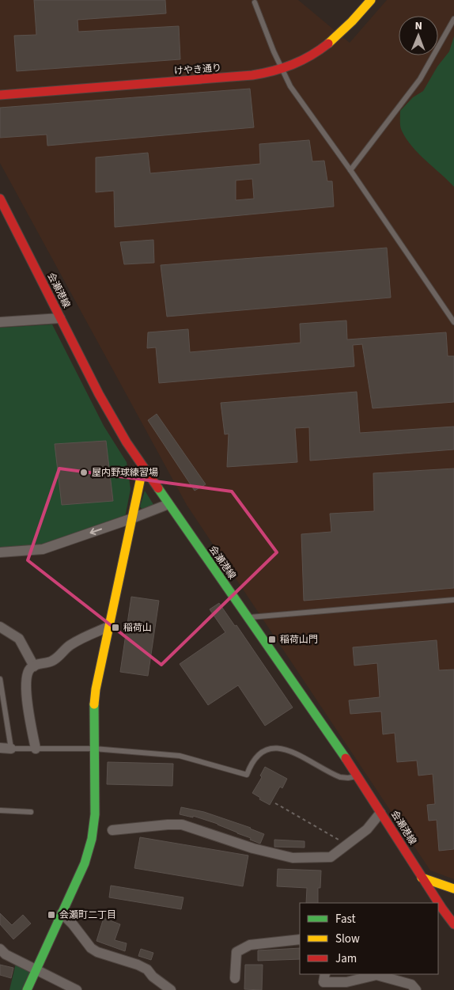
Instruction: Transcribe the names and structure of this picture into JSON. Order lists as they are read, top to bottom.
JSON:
{
  "streets": {
    "street": ["けやき通り", "会瀬港線"]
  },
  "places": {
    "other": ["屋内野球練習場"],
    "transit": ["稲荷山", "稲荷山門", "会瀬町二丁目"]
  },
  "legend": ["Fast", "Slow", "Jam"],
  "north": "top"
}
